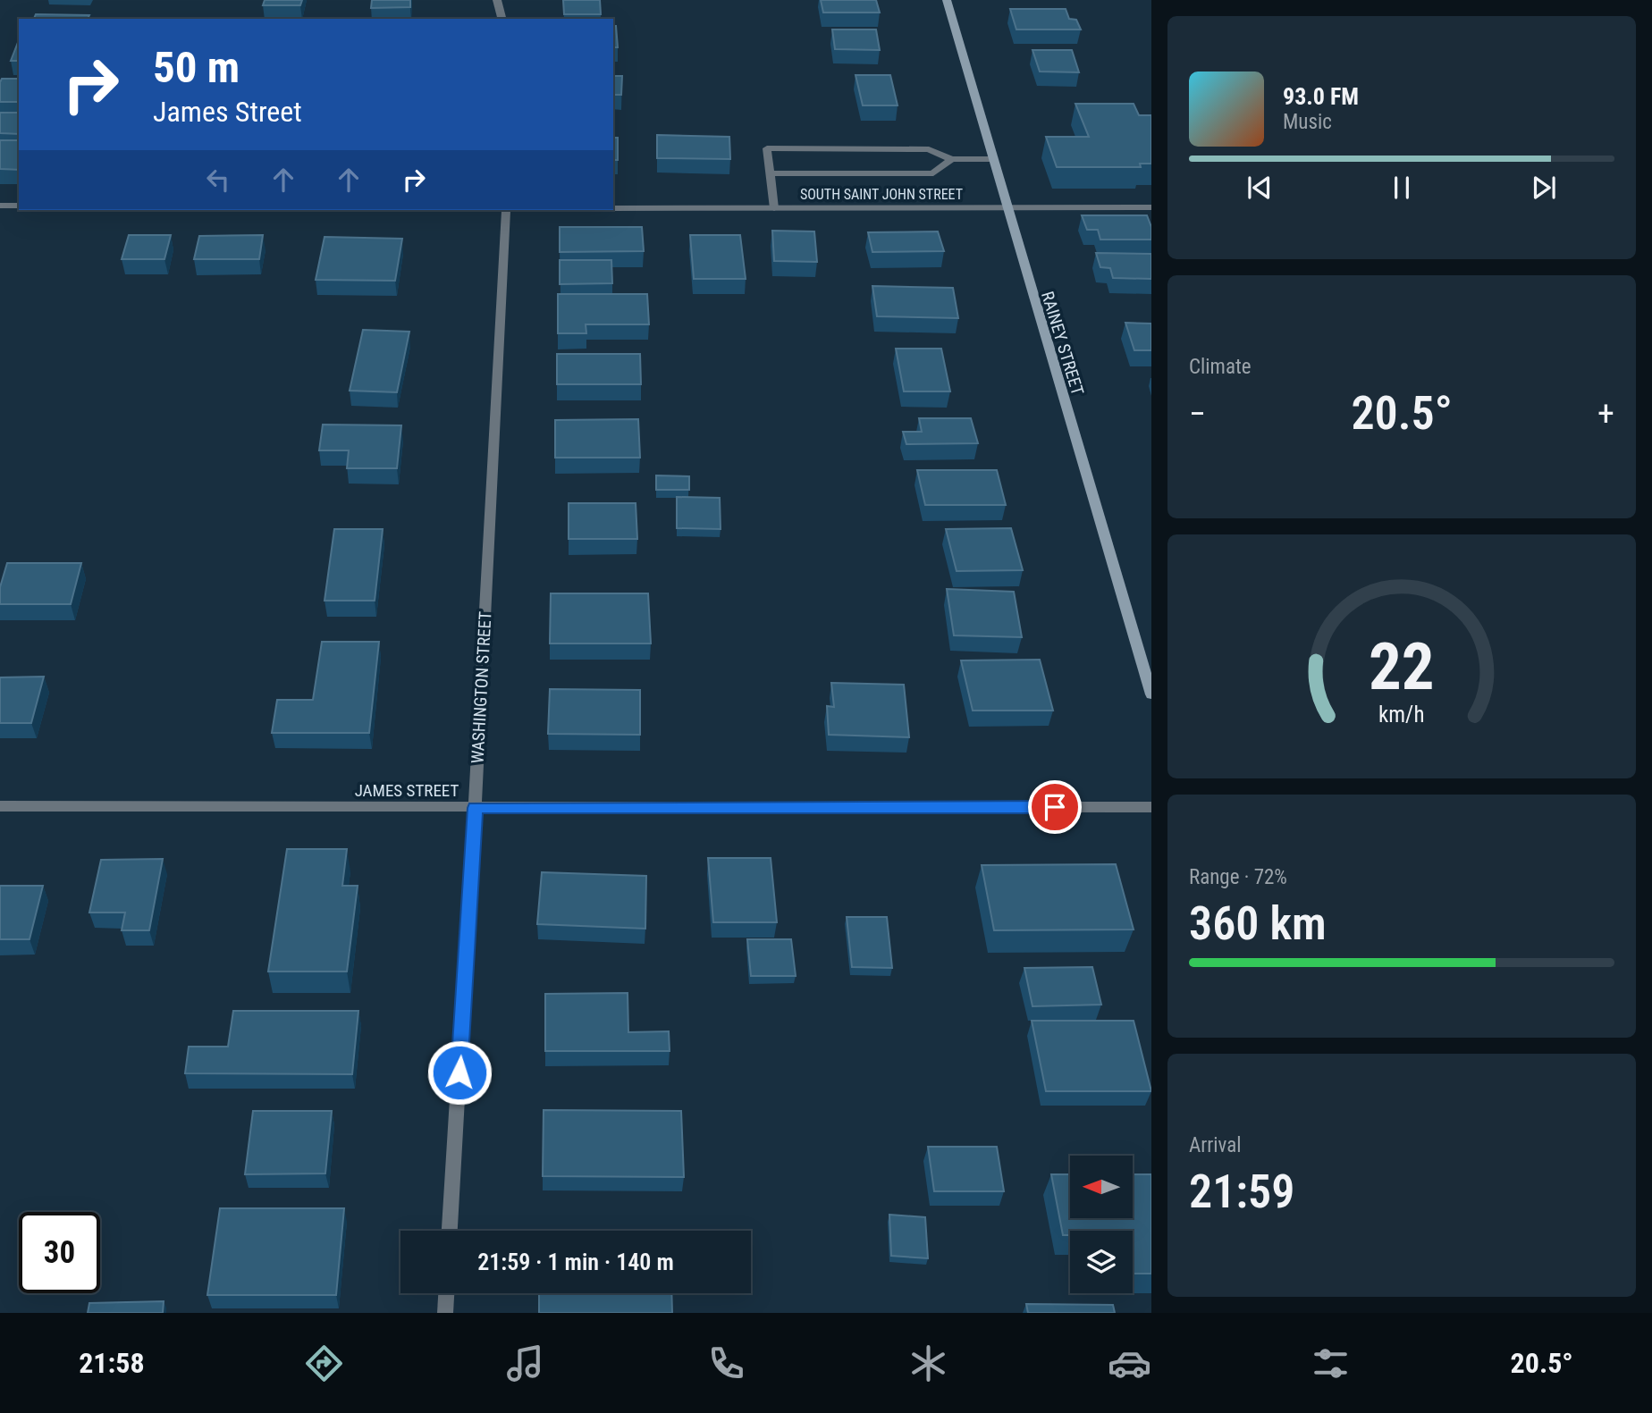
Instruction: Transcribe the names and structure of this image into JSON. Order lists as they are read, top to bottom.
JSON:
{
  "streets": {
    "street": [
      "SOUTH SAINT JOHN STREET",
      "RAINEY STREET",
      "WASHINGTON STREET",
      "JAMES STREET"
    ]
  },
  "crossings": [
    ["SOUTH SAINT JOHN STREET", "RAINEY STREET"],
    ["WASHINGTON STREET", "JAMES STREET"]
  ],
  "north": "left",
  "page": {
    "turn": ["50 m", "James Street"],
    "song": ["93.0 FM", "Music"],
    "tile": [
      "Climate",
      ["Range · 72%", "360 km"],
      ["Arrival", "21:59"]
    ],
    "heat": ["−", "20.5°", "+"],
    "limit": "30",
    "trip": "21:59 · 1 min · 140 m",
    "tabs": ["21:58", "20.5°"],
    "gauge": ["22", "km/h"]
  }
}
